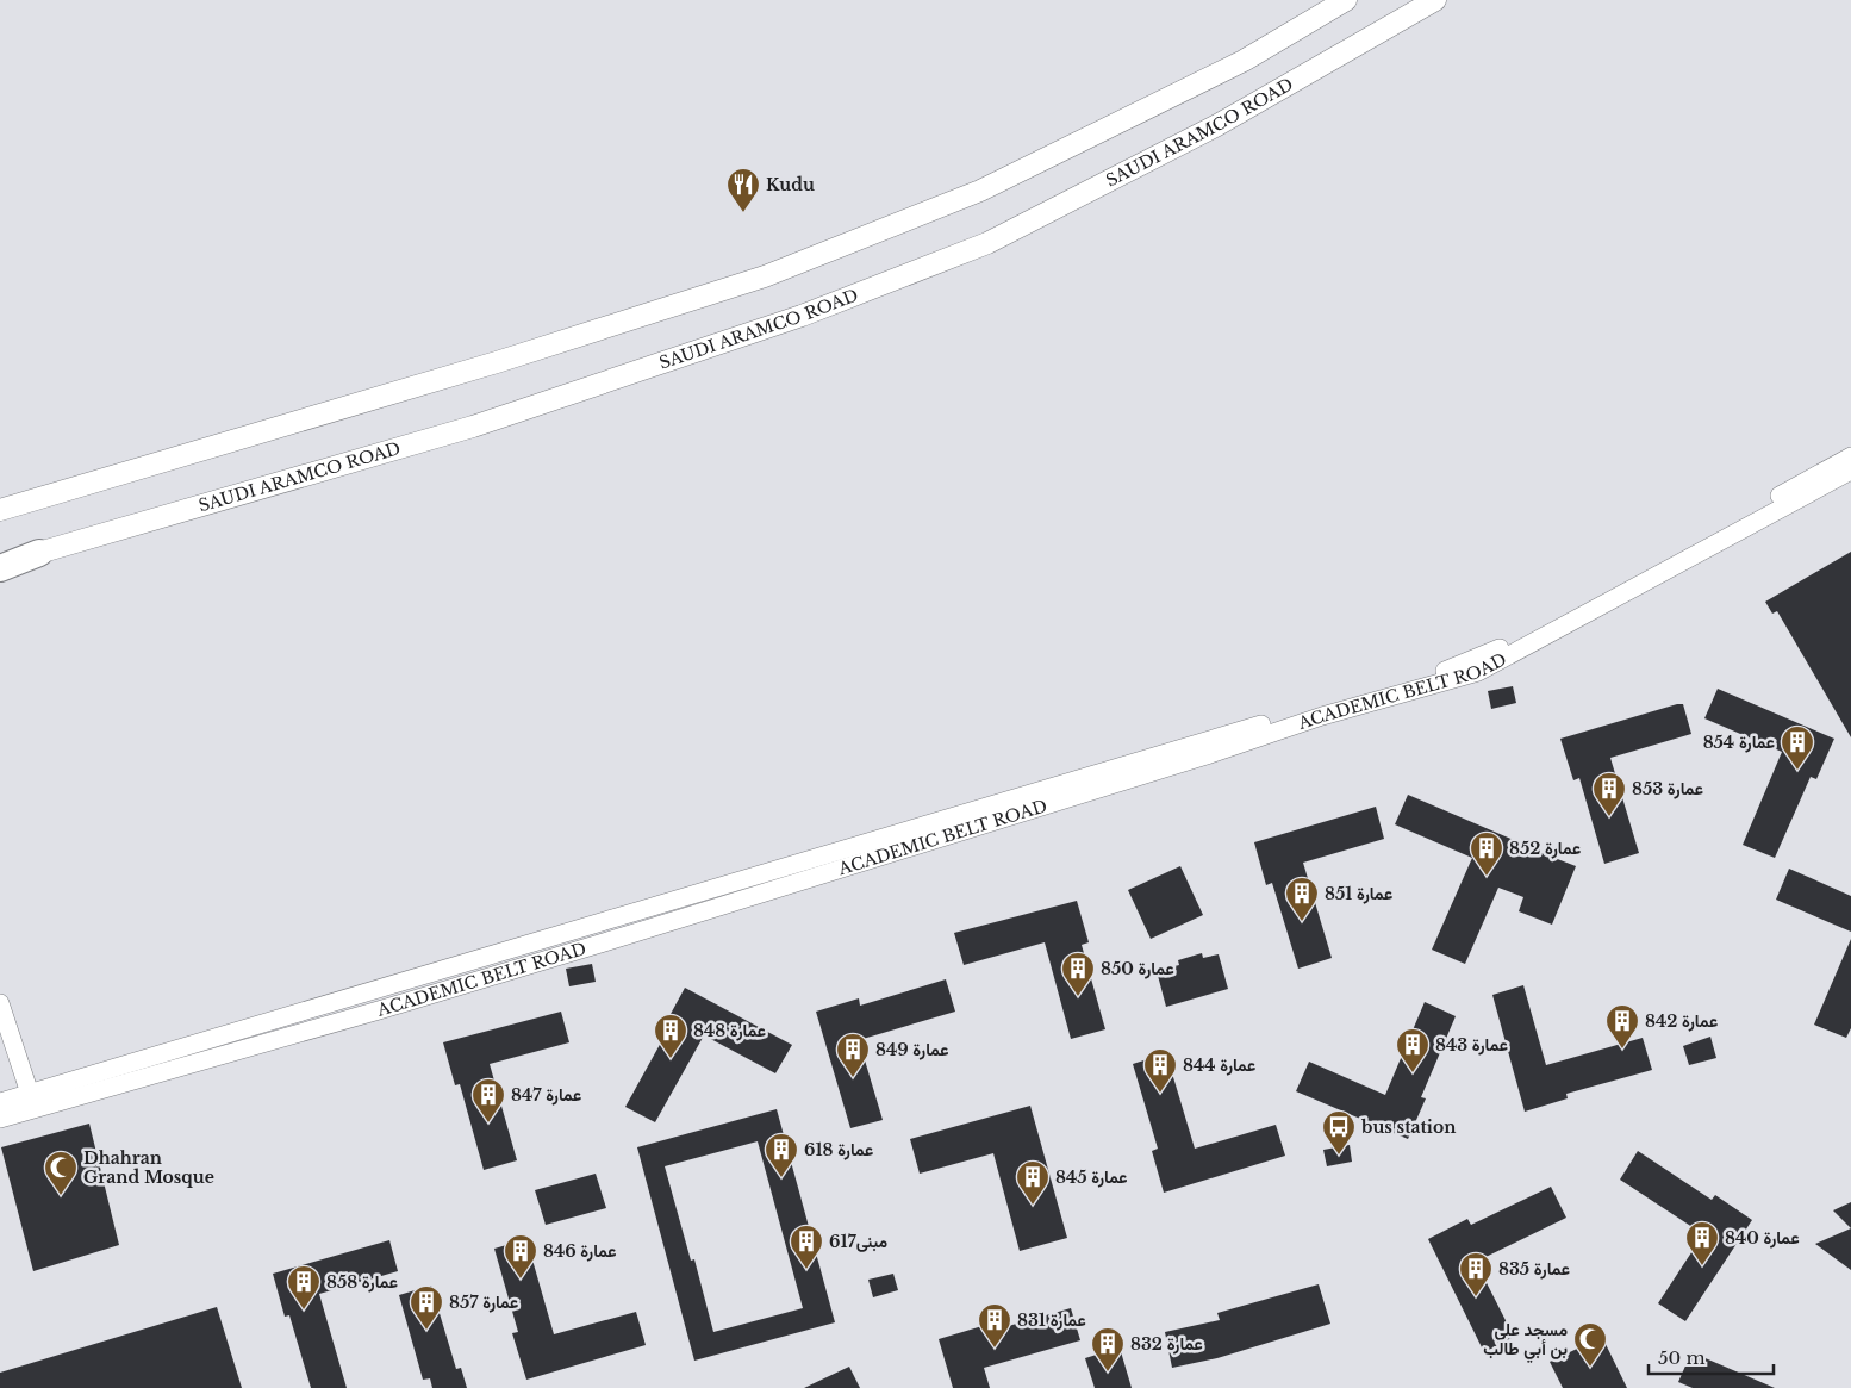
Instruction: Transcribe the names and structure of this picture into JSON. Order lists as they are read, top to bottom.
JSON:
{
  "streets": {
    "main road": ["SAUDI ARAMCO ROAD"],
    "street": ["ACADEMIC BELT ROAD"]
  },
  "places": {
    "restaurant": ["Kudu"],
    "building": [
      "عمارة 854",
      "عمارة 853",
      "عمارة 852",
      "عمارة 851",
      "عمارة 850",
      "عمارة 842",
      "عمارة 848",
      "عمارة 843",
      "عمارة 849",
      "عمارة 844",
      "عمارة 847",
      "عمارة 618",
      "عمارة 845",
      "عمارة 840",
      "مبنى617",
      "عمارة 846",
      "عمارة 835",
      "عمارة 858",
      "عمارة 857",
      "عمارة 831",
      "عمارة 832"
    ],
    "bus stop": ["bus station"],
    "mosque": ["Dhahran Grand Mosque", "مسجد علي بن أبي طالب"]
  },
  "scale_bar": "50 m"
}
